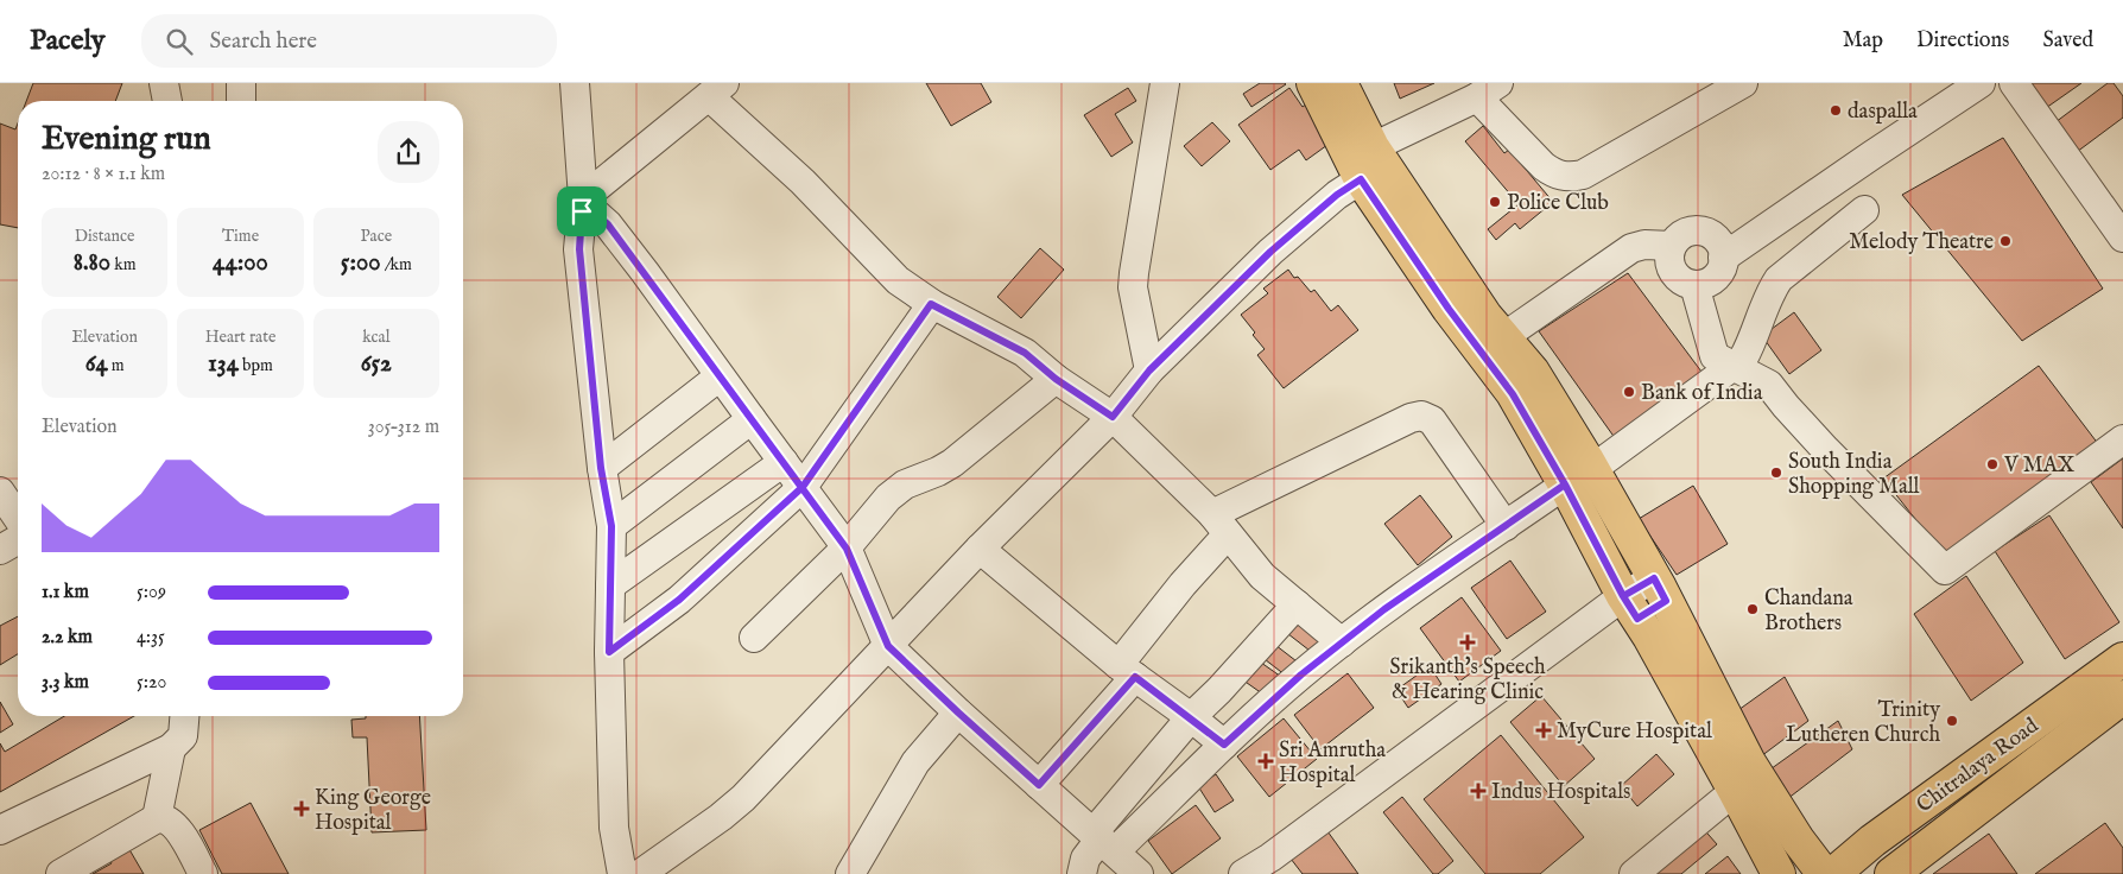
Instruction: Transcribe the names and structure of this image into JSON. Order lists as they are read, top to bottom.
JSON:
{
  "streets": {
    "main road": ["Chitralaya Road"]
  },
  "places": {
    "other": [
      "daspalla",
      "Police Club",
      "Melody Theatre",
      "Bank of India",
      "V MAX",
      "South India Shopping Mall",
      "Chandana Brothers",
      "Trinity Lutheren Church"
    ],
    "health": [
      "Srikanth's Speech & Hearing Clinic",
      "MyCure Hospital",
      "Sri Amrutha Hospital",
      "Indus Hospitals",
      "King George Hospital"
    ]
  },
  "page": {
    "header": "Pacely",
    "search": "Search here",
    "nav": ["Map", "Directions", "Saved"],
    "heading": ["Evening run", "20:12 · 8 × 1.1 km"],
    "stats": [
      ["Distance", "8.80 km"],
      ["Time", "44:00"],
      ["Pace", "5:00 /km"],
      ["Elevation", "64 m"],
      ["Heart rate", "134 bpm"],
      ["kcal", "652"]
    ],
    "chart": ["Elevation", "305–312 m"],
    "list": [
      {
        "name": "1.1 km",
        "note": "5:09"
      },
      {
        "name": "2.2 km",
        "note": "4:35"
      },
      {
        "name": "3.3 km",
        "note": "5:20"
      }
    ]
  }
}
